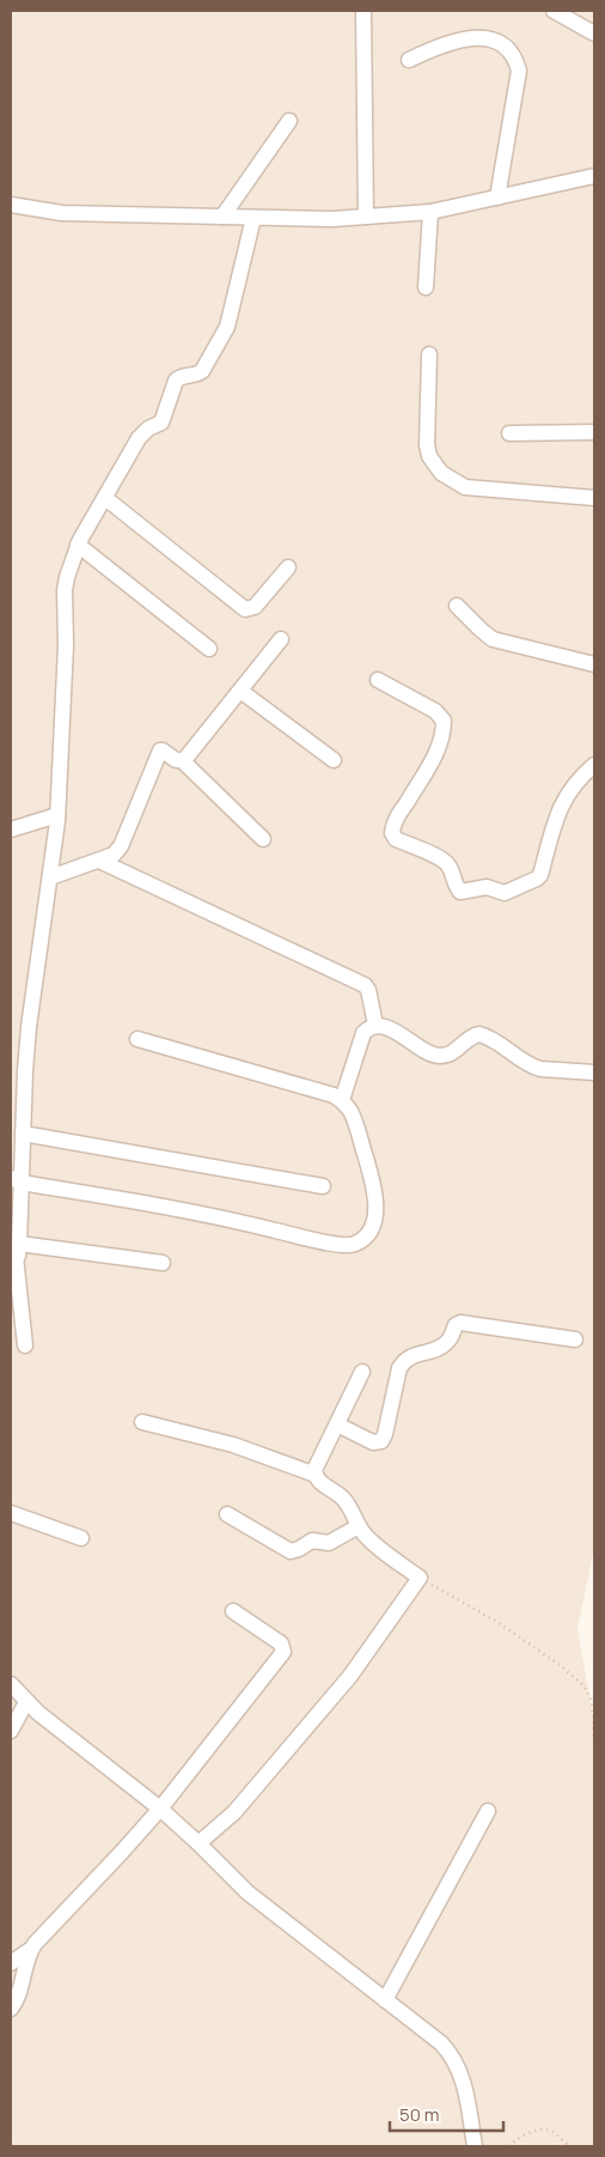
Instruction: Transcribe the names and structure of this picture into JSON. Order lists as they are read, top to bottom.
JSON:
{
  "scale_bar": "50 m"
}
